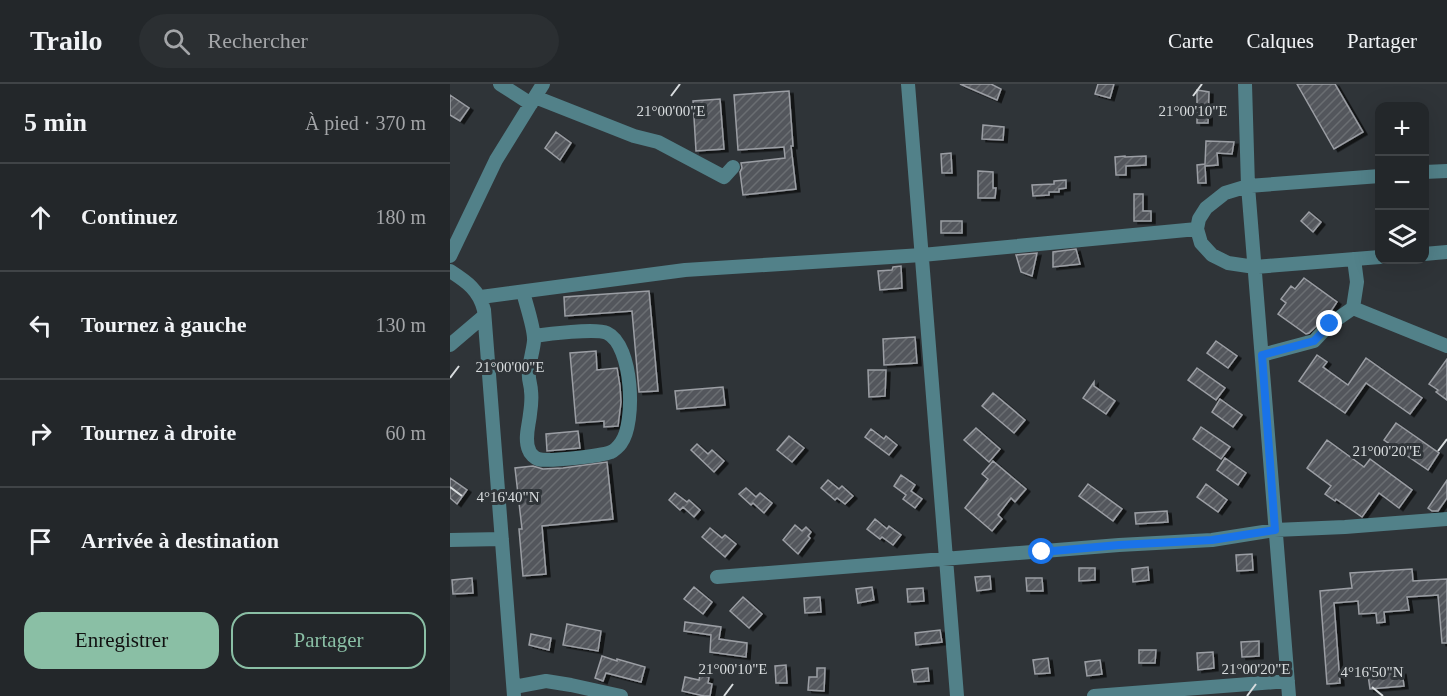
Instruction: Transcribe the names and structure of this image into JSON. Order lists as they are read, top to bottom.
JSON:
{
  "page": {
    "header": "Trailo",
    "search": "Rechercher",
    "nav": ["Carte", "Calques", "Partager"],
    "heading": ["5 min", "À pied · 370 m"],
    "map_buttons": ["+", "−"],
    "list": [
      ["Continuez", "180 m"],
      ["Tournez à gauche", "130 m"],
      ["Tournez à droite", "60 m"],
      "Arrivée à destination"
    ],
    "buttons": ["Enregistrer", "Partager"]
  },
  "coordinates": [
    "21°00'00\"E",
    "21°00'10\"E",
    "21°00'20\"E",
    "4°16'40\"N",
    "4°16'50\"N"
  ]
}
